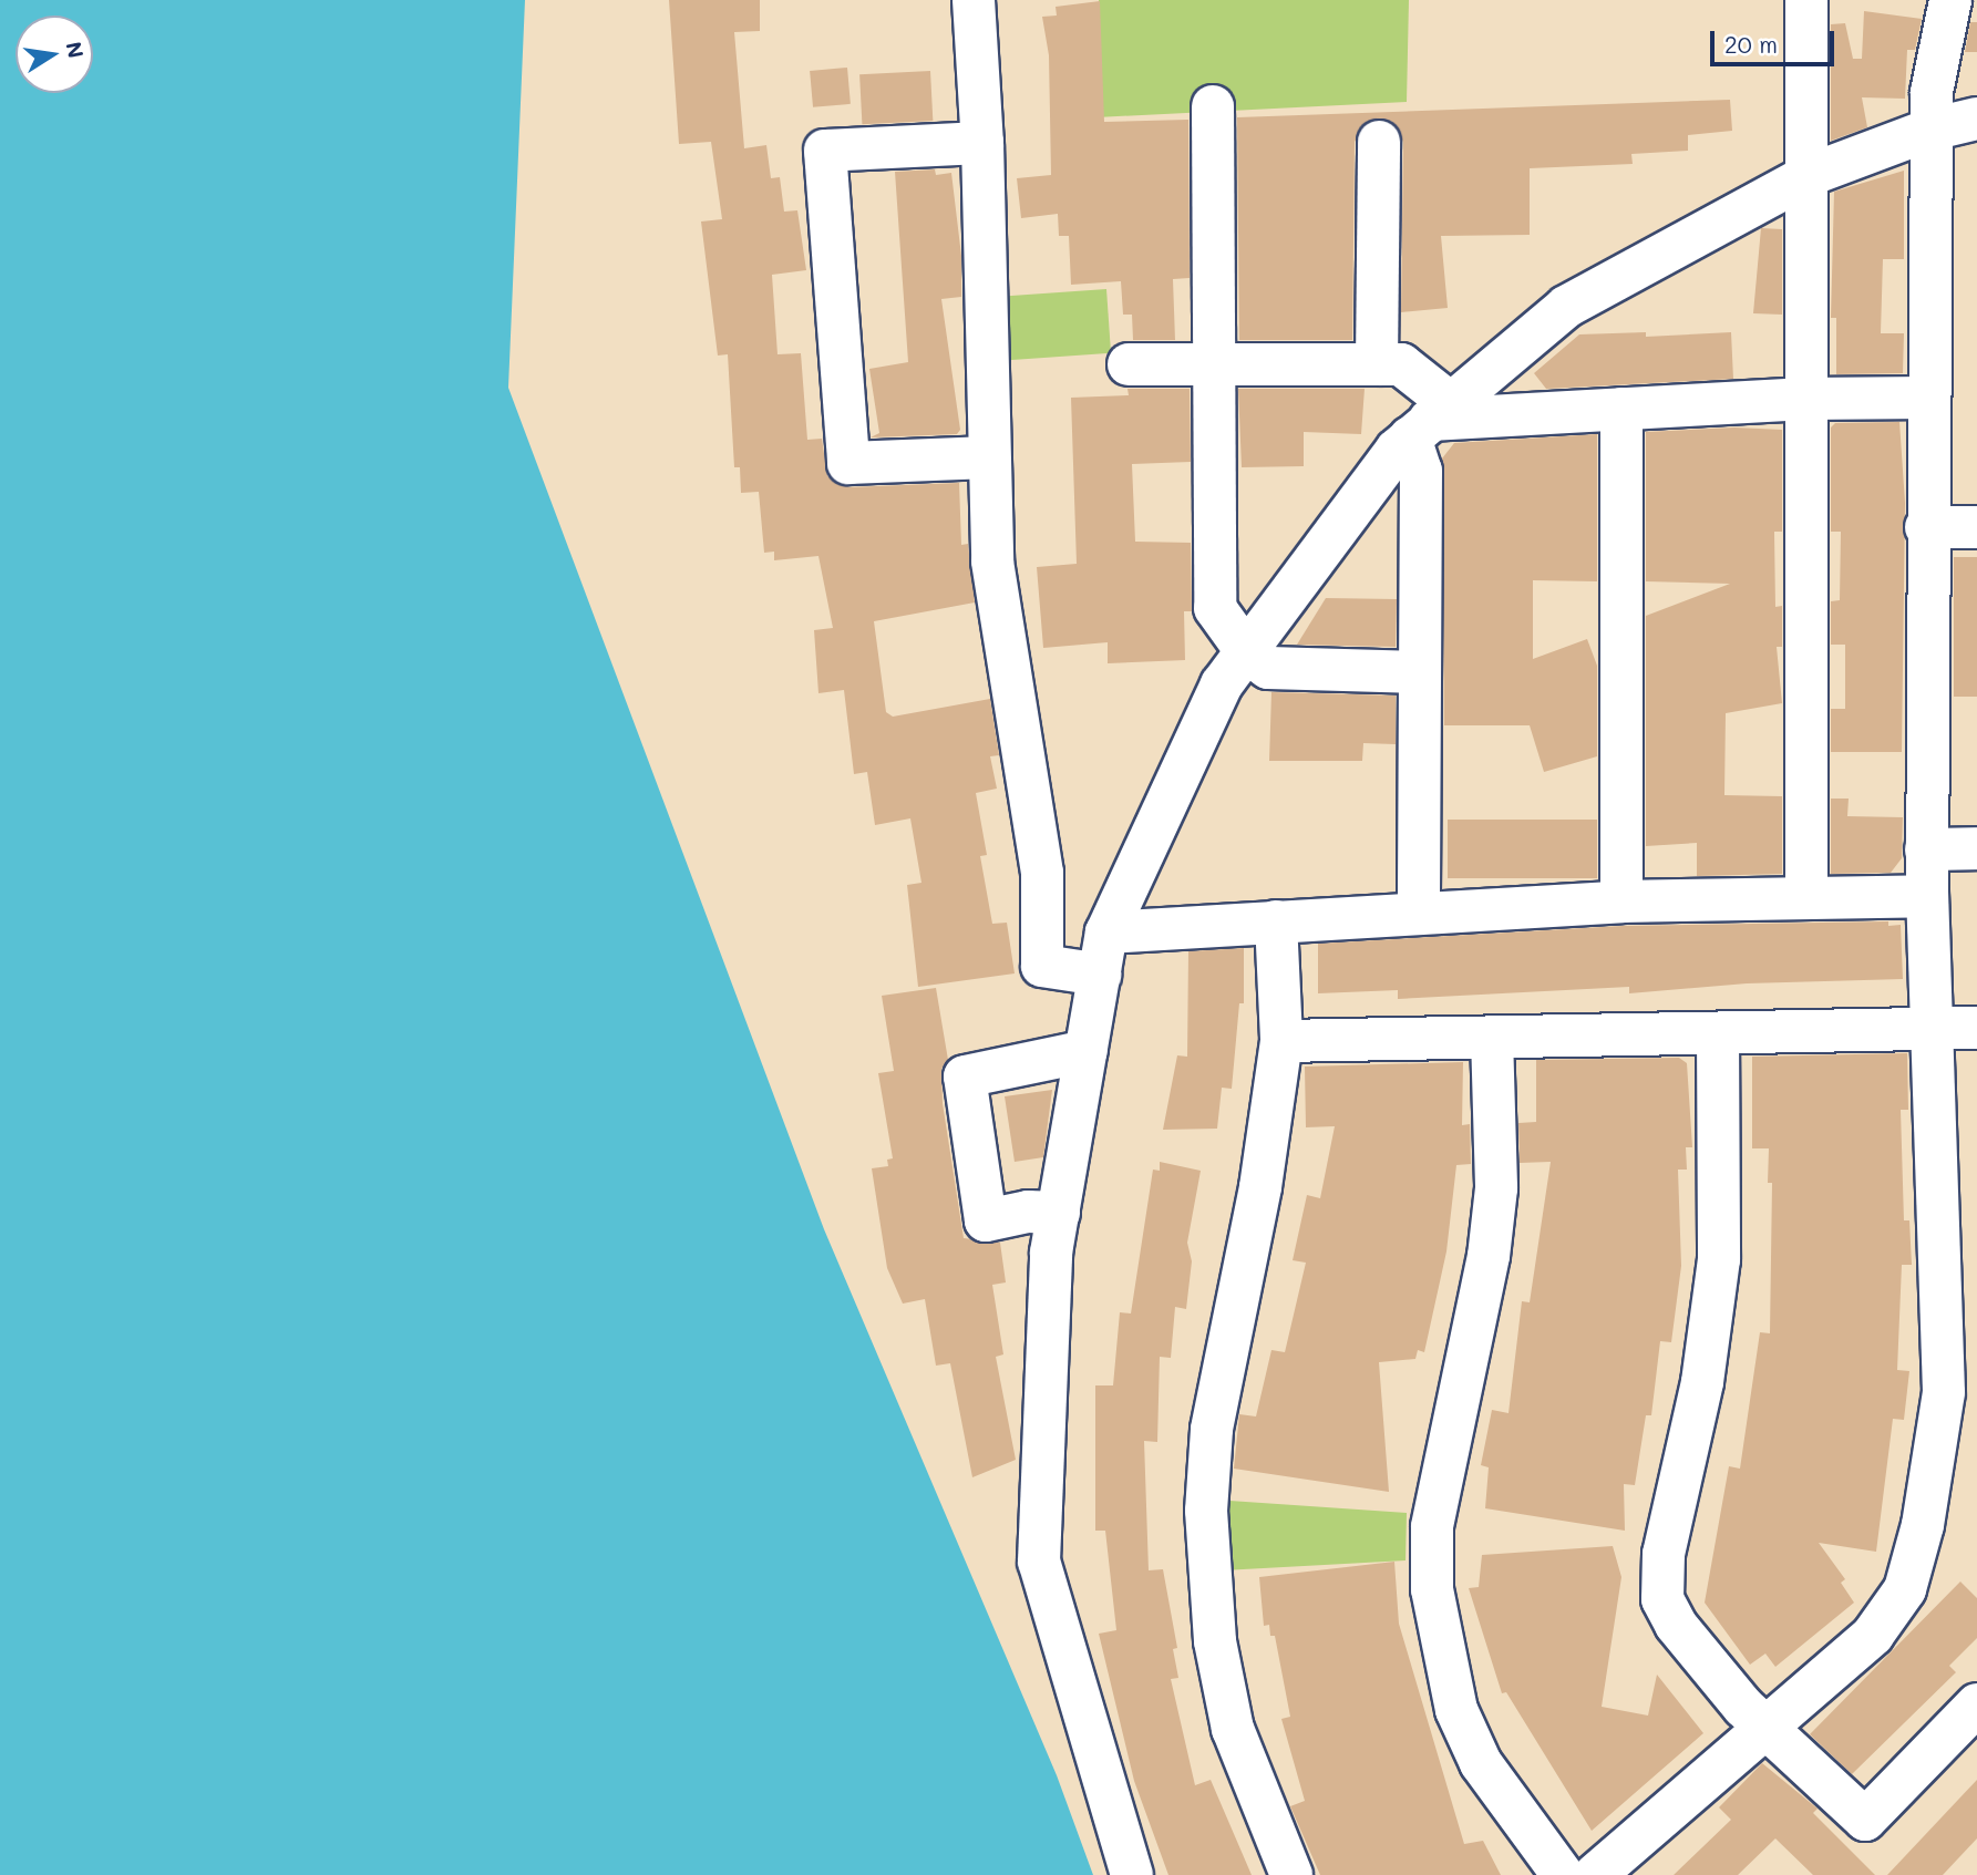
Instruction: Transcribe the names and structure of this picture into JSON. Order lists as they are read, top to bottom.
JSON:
{
  "scale_bar": "20 m",
  "north": "right"
}
